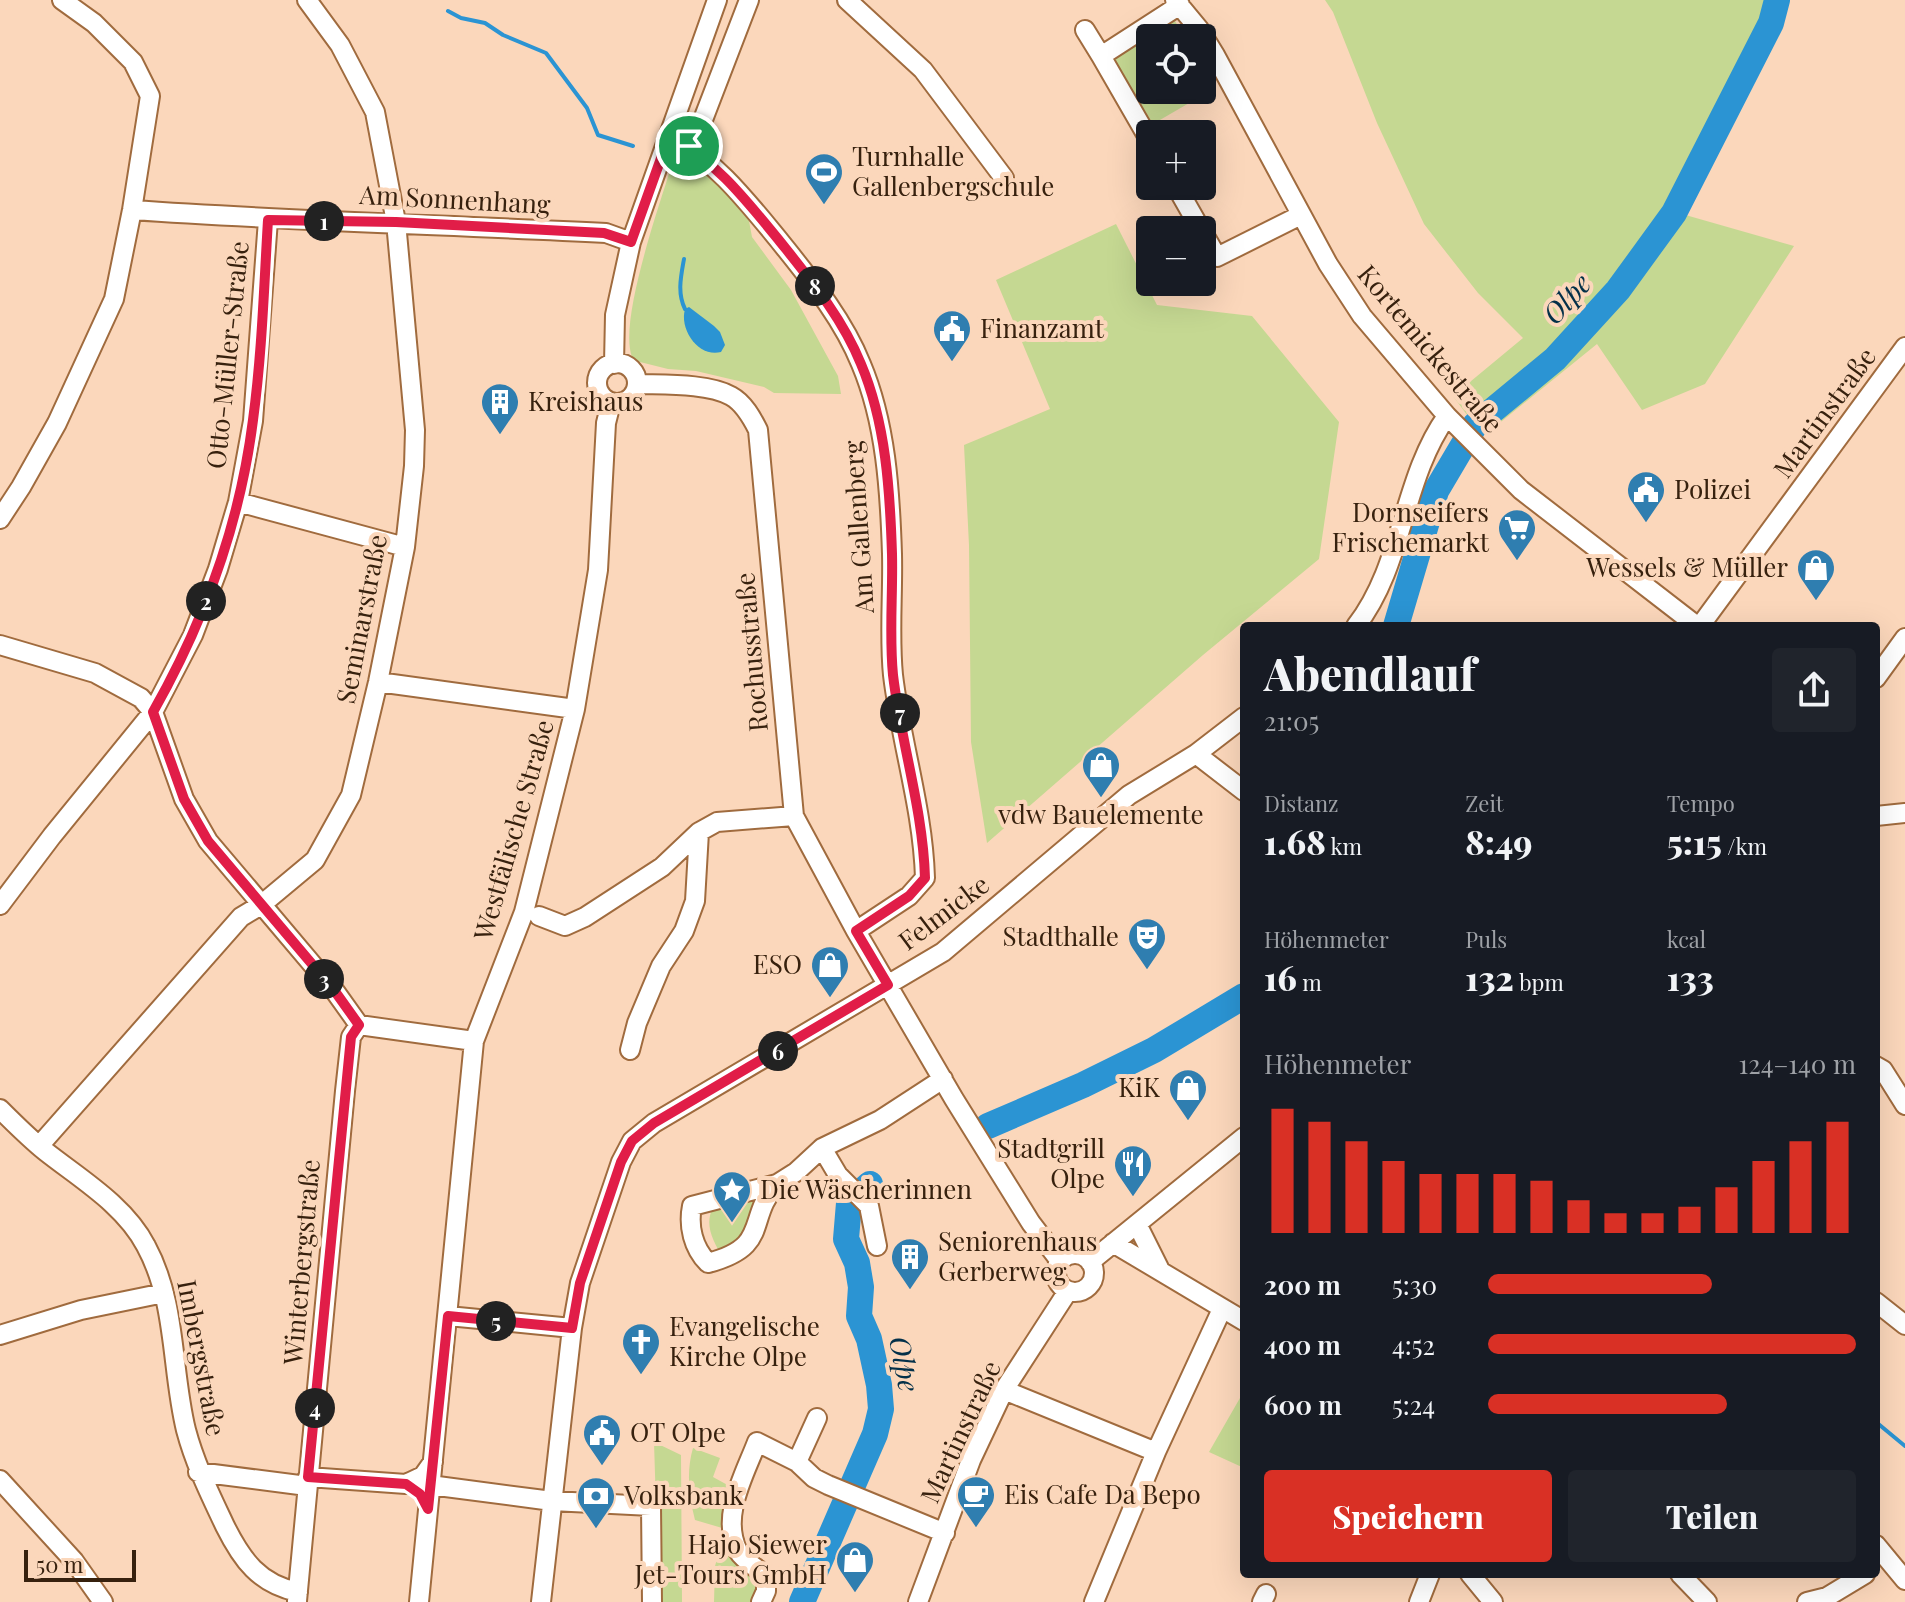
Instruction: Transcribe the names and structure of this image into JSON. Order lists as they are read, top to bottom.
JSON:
{
  "streets": {
    "street": [
      "Am Sonnenhang",
      "Kortemickestraße",
      "Otto-Müller-Straße",
      "Martinstraße",
      "Am Gallenberg",
      "Seminarstraße",
      "Rochusstraße",
      "Westfälische Straße",
      "Felmicke",
      "Winterbergstraße",
      "Imbergstraße"
    ]
  },
  "crossings": [
    ["Am Sonnenhang", "Otto-Müller-Straße"],
    ["Am Sonnenhang", "Seminarstraße"],
    ["Martinstraße", "Rochusstraße"],
    ["Am Gallenberg", "Rochusstraße"],
    ["Seminarstraße", "Imbergstraße"],
    ["Rochusstraße", "Westfälische Straße"],
    ["Rochusstraße", "Felmicke"],
    ["Winterbergstraße", "Imbergstraße"]
  ],
  "water": ["Olpe"],
  "places": {
    "sports": ["Turnhalle Gallenbergschule"],
    "public building": ["Finanzamt", "Polizei", "OT Olpe"],
    "building": ["Kreishaus", "Seniorenhaus Gerberweg"],
    "supermarket": ["Dornseifers Frischemarkt"],
    "shop": [
      "Wessels & Müller",
      "vdw Bauelemente",
      "ESO",
      "KiK",
      "Hajo Siewer Jet-Tours GmbH"
    ],
    "theatre": ["Stadthalle"],
    "restaurant": ["Stadtgrill Olpe"],
    "place": ["Die Wäscherinnen"],
    "church": ["Evangelische Kirche Olpe"],
    "cafe": ["Eis Cafe Da Bepo"],
    "bank": ["Volksbank"]
  },
  "scale_bar": "50 m",
  "page": {
    "map_buttons": ["+", "−"],
    "pins": [
      "1",
      "8",
      "2",
      "7",
      "3",
      "6",
      "5",
      "4"
    ],
    "heading": ["Abendlauf", "21:05"],
    "stats": [
      ["Distanz", "1.68 km"],
      ["Zeit", "8:49"],
      ["Tempo", "5:15 /km"],
      ["Höhenmeter", "16 m"],
      ["Puls", "132 bpm"],
      ["kcal", "133"]
    ],
    "chart": ["Höhenmeter", "124–140 m"],
    "list": [
      {
        "name": "200 m",
        "note": "5:30"
      },
      {
        "name": "400 m",
        "note": "4:52"
      },
      {
        "name": "600 m",
        "note": "5:24"
      }
    ],
    "buttons": ["Speichern", "Teilen"],
    "scale": "50 m"
  }
}
